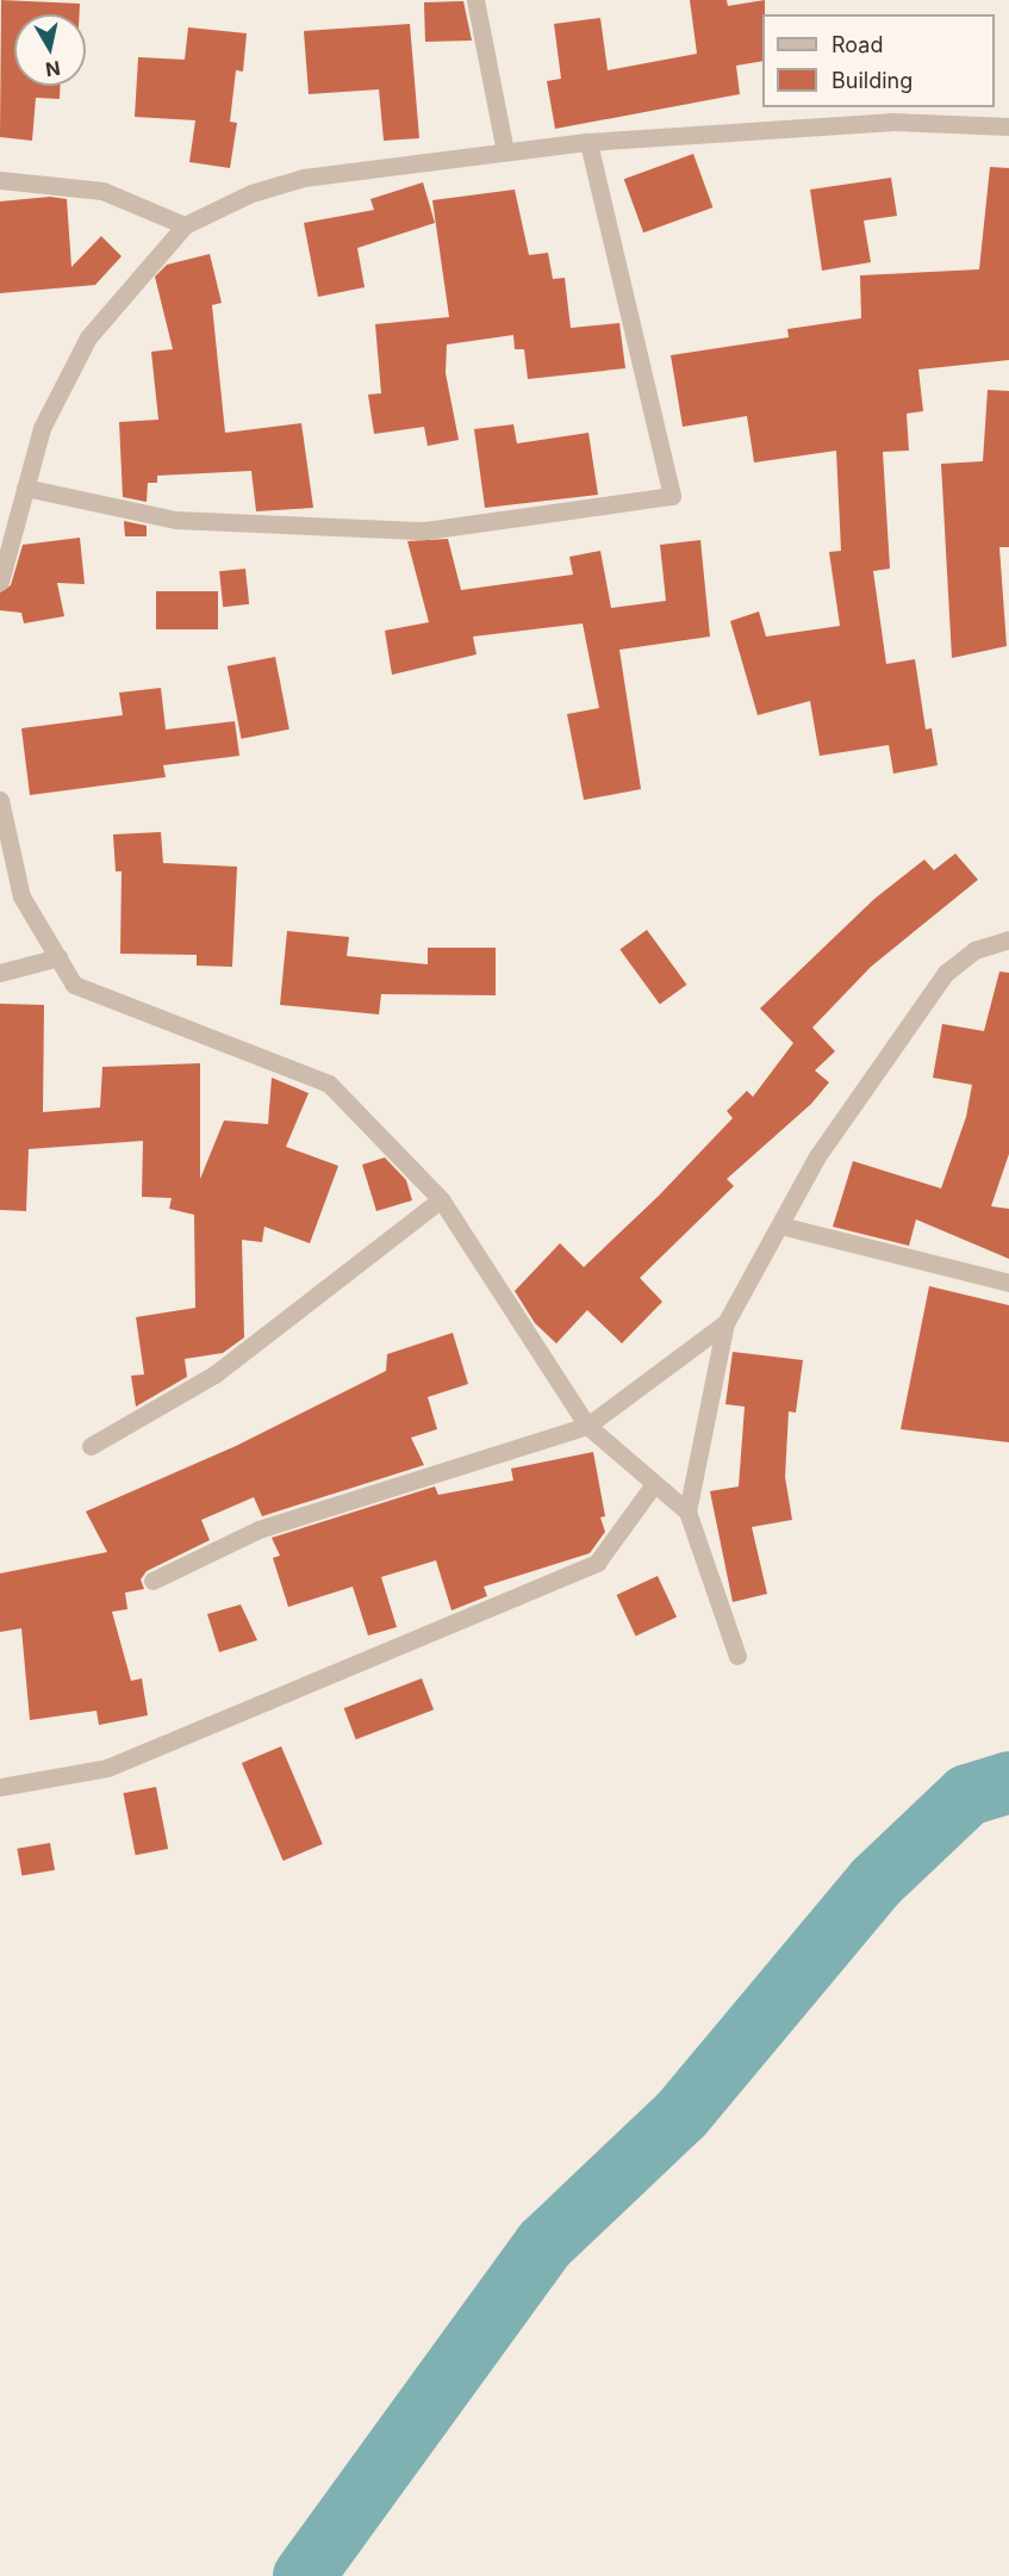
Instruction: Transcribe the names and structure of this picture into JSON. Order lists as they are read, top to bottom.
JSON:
{
  "legend": ["Road", "Building"],
  "north": "bottom"
}
